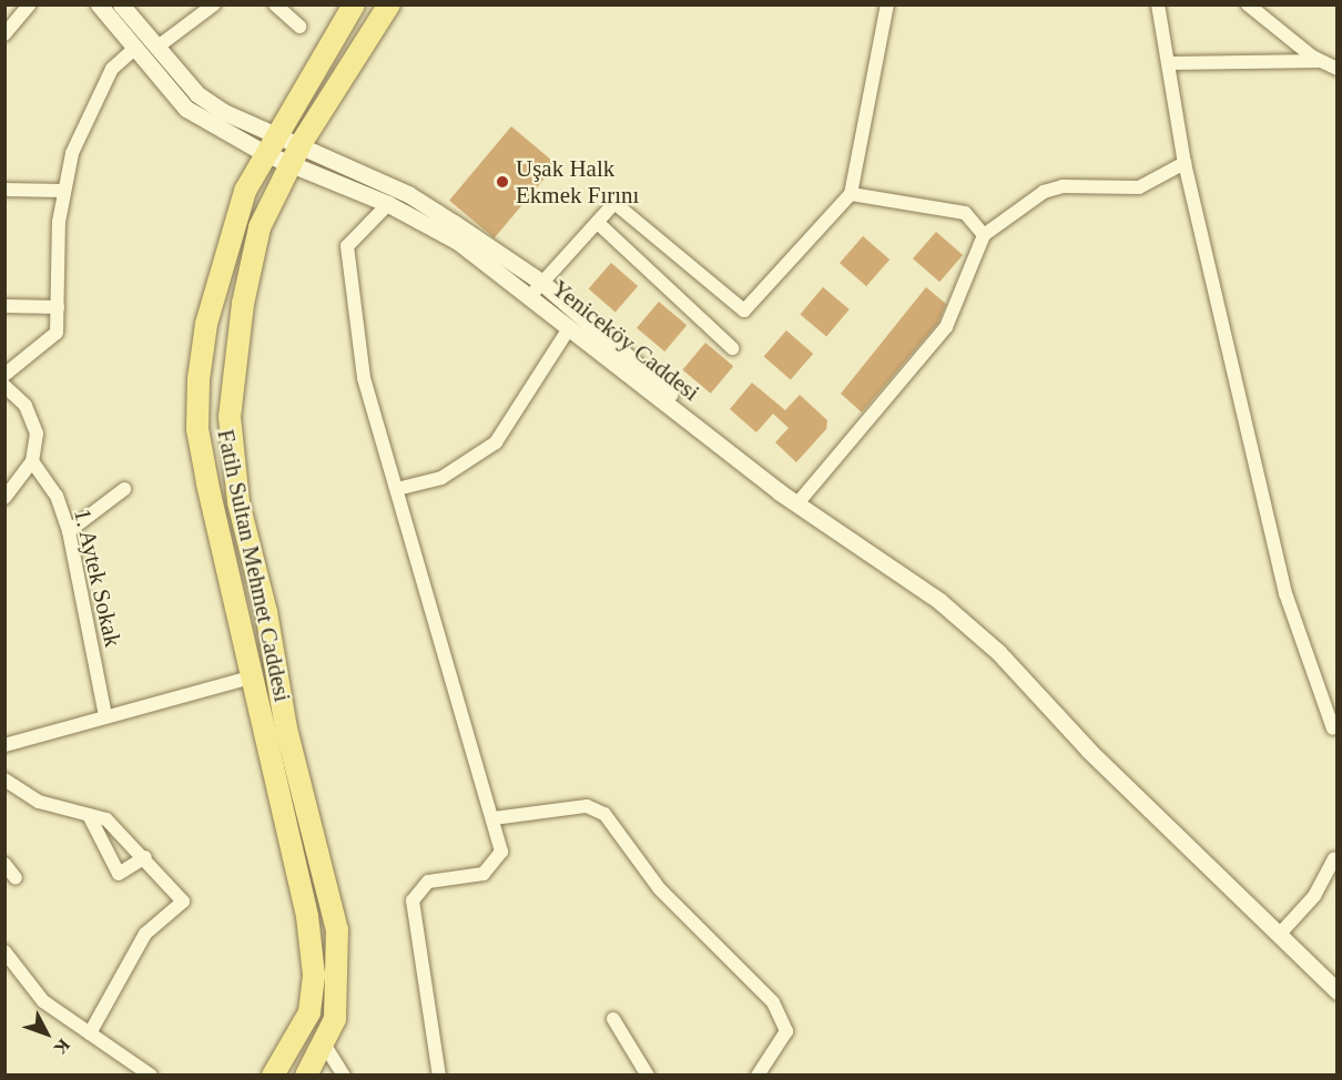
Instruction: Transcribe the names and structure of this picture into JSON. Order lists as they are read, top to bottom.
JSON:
{
  "streets": {
    "main road": ["Fatih Sultan Mehmet Caddesi"],
    "street": ["Yeniceköy Caddesi", "1. Aytek Sokak"]
  },
  "crossings": [
    ["Yeniceköy Caddesi", "Fatih Sultan Mehmet Caddesi"]
  ],
  "places": ["Uşak Halk Ekmek Fırını"],
  "north": "bottom right"
}
